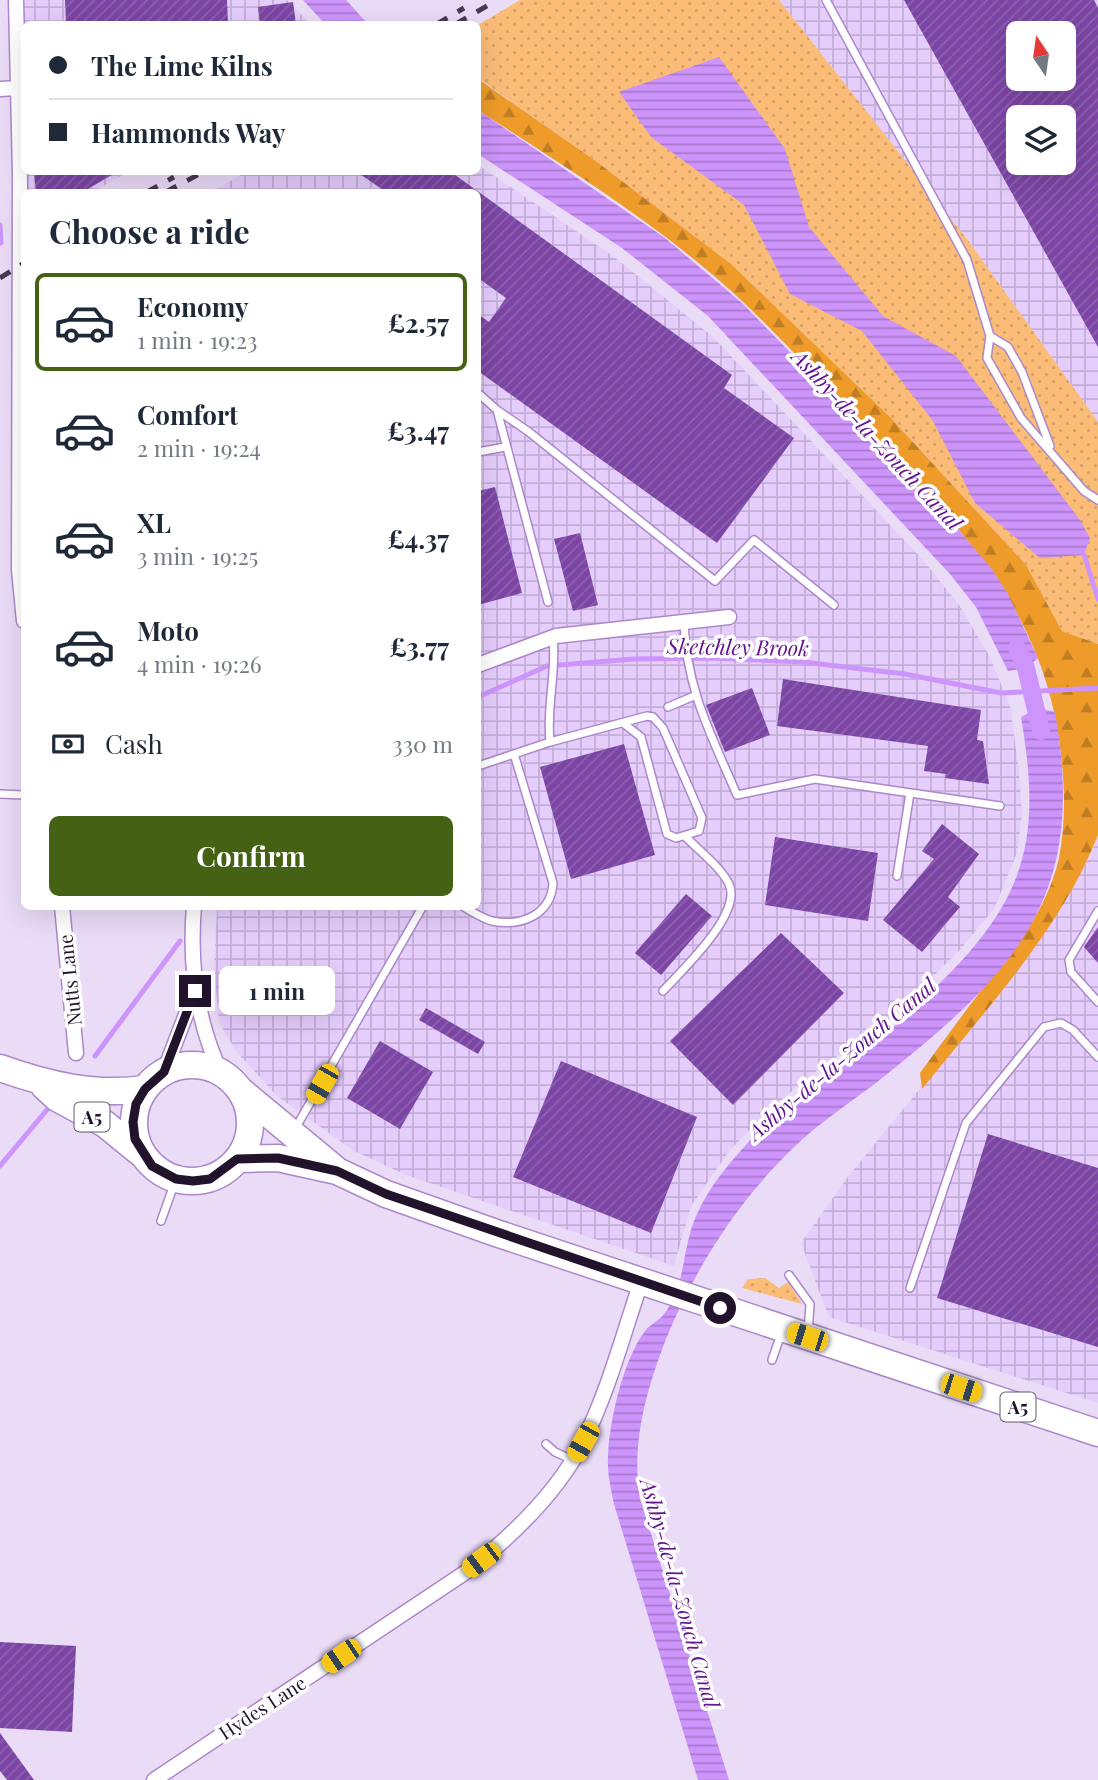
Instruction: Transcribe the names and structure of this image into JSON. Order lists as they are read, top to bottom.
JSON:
{
  "streets": {
    "highway": ["A5"],
    "street": ["Nutts Lane", "Hydes Lane"]
  },
  "crossings": [
    ["A5", "Hydes Lane"]
  ],
  "water": ["Ashby-de-la-Zouch Canal", "Sketchley Brook"],
  "north": "top",
  "page": {
    "banner": ["The Lime Kilns", "Hammonds Way"],
    "heading": "Choose a ride",
    "list": [
      {
        "name": "Economy",
        "note": "1 min · 19:23",
        "value": "£2.57"
      },
      {
        "name": "Comfort",
        "note": "2 min · 19:24",
        "value": "£3.47"
      },
      {
        "name": "XL",
        "note": "3 min · 19:25",
        "value": "£4.37"
      },
      {
        "name": "Moto",
        "note": "4 min · 19:26",
        "value": "£3.77"
      }
    ],
    "pay": ["Cash", "330 m"],
    "buttons": "Confirm",
    "bubble": "1 min"
  }
}
